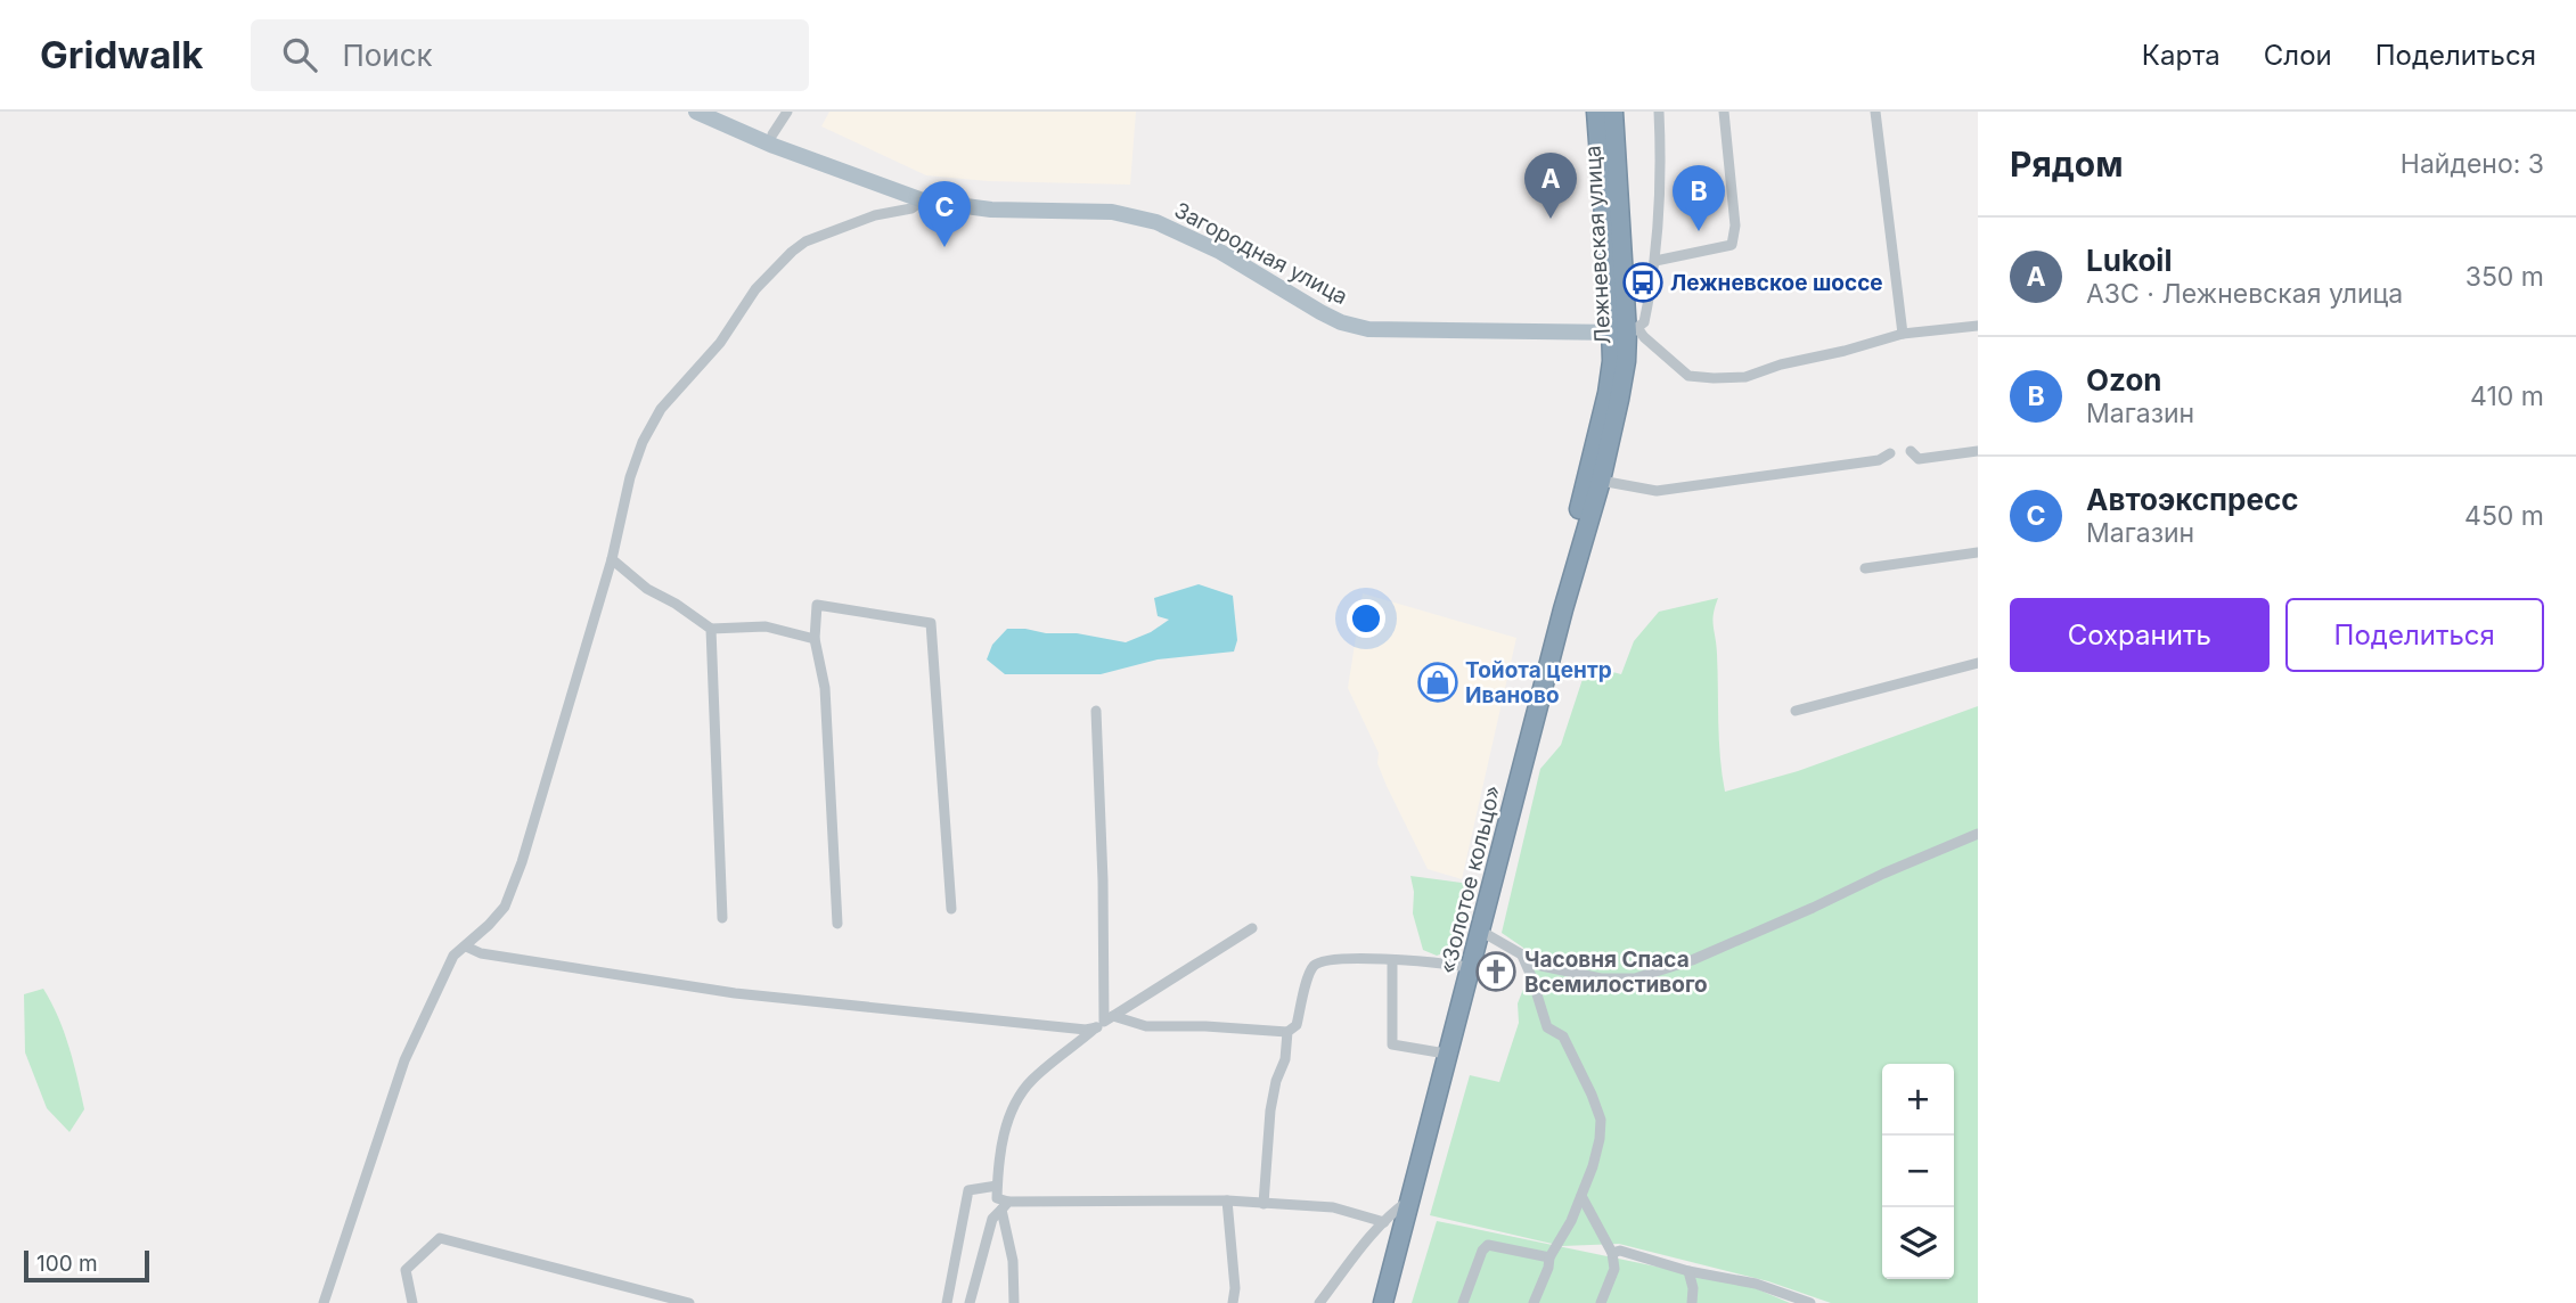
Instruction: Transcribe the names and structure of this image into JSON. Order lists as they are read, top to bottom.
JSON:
{
  "streets": {
    "highway": ["Лежневская улица", "«Золотое кольцо»"],
    "main road": ["Загородная улица"]
  },
  "crossings": [
    ["Лежневская улица", "Загородная улица"],
    ["Лежневская улица", "«Золотое кольцо»"]
  ],
  "places": {
    "bus stop": ["Лежневское шоссе"],
    "shop": ["Тойота центр Иваново"],
    "church": ["Часовня Спаса Всемилостивого"]
  },
  "scale_bar": "100 m",
  "page": {
    "header": "Gridwalk",
    "search": "Поиск",
    "nav": ["Карта", "Слои", "Поделиться"],
    "heading": ["Рядом", "Найдено: 3"],
    "pins": ["A", "B", "C"],
    "list": [
      {
        "mark": "A",
        "name": "Lukoil",
        "note": "АЗС · Лежневская улица",
        "value": "350 m"
      },
      {
        "mark": "B",
        "name": "Ozon",
        "note": "Магазин",
        "value": "410 m"
      },
      {
        "mark": "C",
        "name": "Автоэкспресс",
        "note": "Магазин",
        "value": "450 m"
      }
    ],
    "buttons": ["Сохранить", "Поделиться"],
    "map_buttons": ["+", "−"],
    "scale": "100 m"
  }
}
